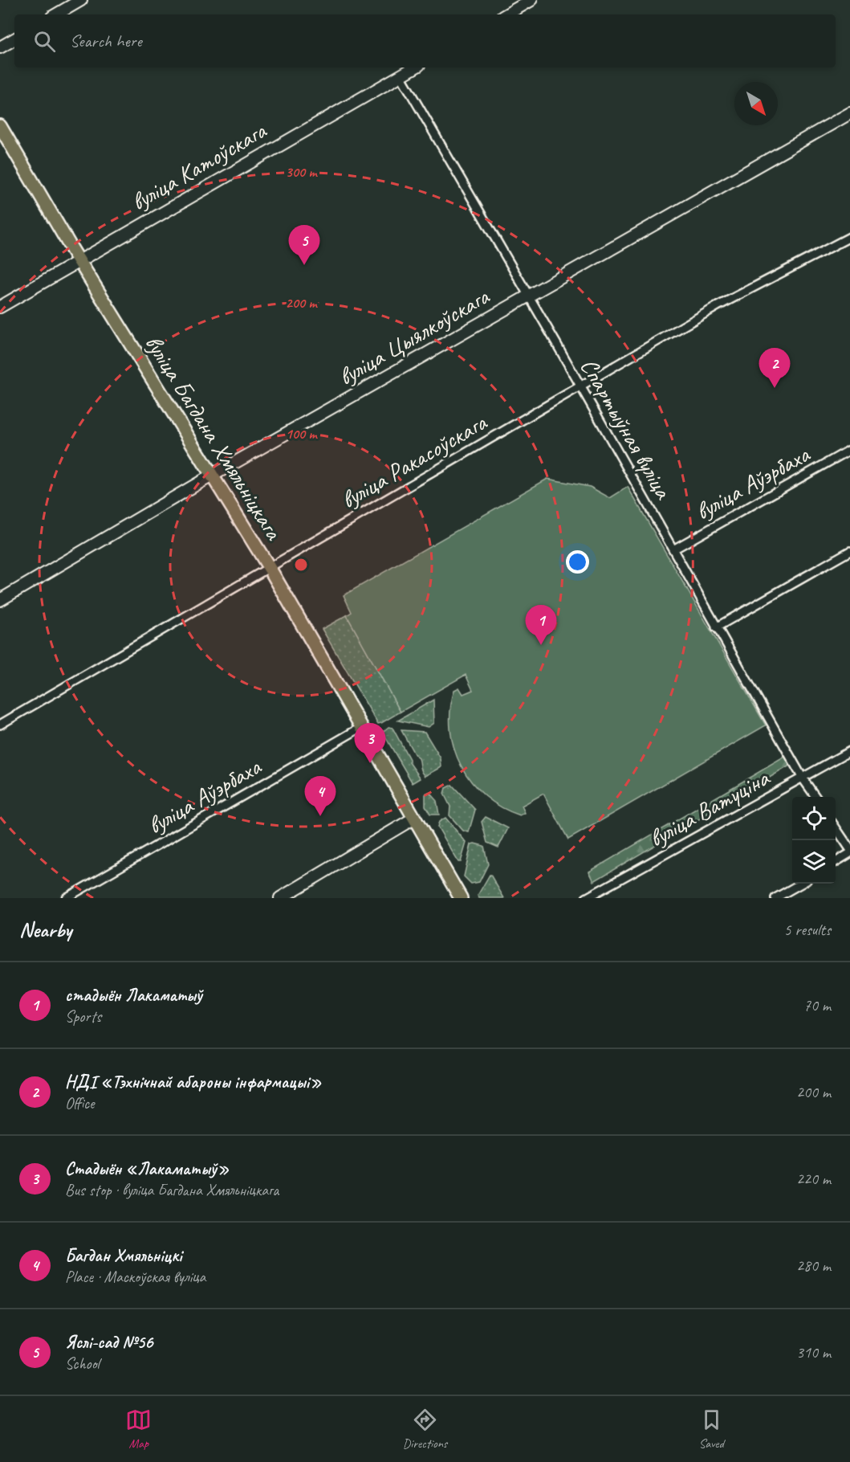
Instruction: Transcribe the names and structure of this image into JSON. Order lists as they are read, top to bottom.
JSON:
{
  "streets": {
    "main road": ["вуліца Багдана Хмяльніцкага"],
    "street": [
      "вуліца Катоўскага",
      "вуліца Цыялкоўскага",
      "Спартыўная вуліца",
      "вуліца Ракасоўскага",
      "вуліца Аўэрбаха",
      "вуліца Ватуціна"
    ]
  },
  "crossings": [
    ["вуліца Катоўскага", "Спартыўная вуліца"],
    ["вуліца Катоўскага", "вуліца Багдана Хмяльніцкага"],
    ["вуліца Цыялкоўскага", "Спартыўная вуліца"],
    ["вуліца Цыялкоўскага", "вуліца Багдана Хмяльніцкага"],
    ["Спартыўная вуліца", "вуліца Ракасоўскага"],
    ["Спартыўная вуліца", "вуліца Аўэрбаха"],
    ["Спартыўная вуліца", "вуліца Ватуціна"],
    ["вуліца Багдана Хмяльніцкага", "вуліца Ракасоўскага"],
    ["вуліца Багдана Хмяльніцкага", "вуліца Аўэрбаха"]
  ],
  "north": "bottom right",
  "page": {
    "search": "Search here",
    "pins": [
      "5",
      "2",
      "1",
      "3",
      "4"
    ],
    "heading": ["Nearby", "5 results"],
    "list": [
      {
        "mark": "1",
        "name": "стадыён Лакаматыў",
        "note": "Sports",
        "value": "70 m"
      },
      {
        "mark": "2",
        "name": "НДІ «Тэхнічнай абароны інфармацыі»",
        "note": "Office",
        "value": "200 m"
      },
      {
        "mark": "3",
        "name": "Стадыён «Лакаматыў»",
        "note": "Bus stop · вуліца Багдана Хмяльніцкага",
        "value": "220 m"
      },
      {
        "mark": "4",
        "name": "Багдан Хмяльніцкі",
        "note": "Place · Маскоўская вуліца",
        "value": "280 m"
      },
      {
        "mark": "5",
        "name": "Яслі-сад №56",
        "note": "School",
        "value": "310 m"
      }
    ],
    "nav": ["Map", "Directions", "Saved"]
  },
  "rings": ["300 m", "200 m", "100 m"]
}
